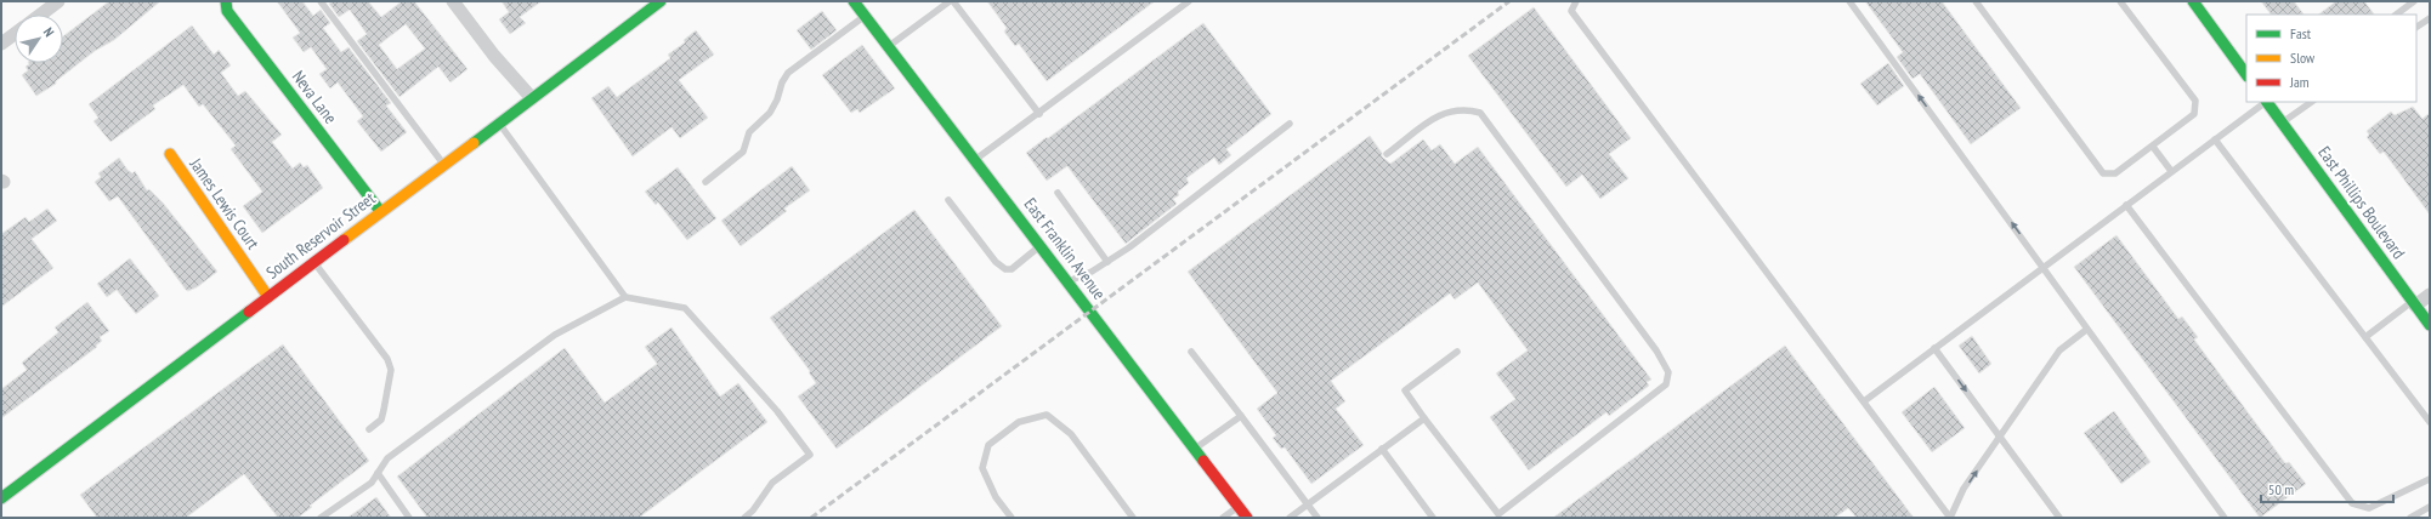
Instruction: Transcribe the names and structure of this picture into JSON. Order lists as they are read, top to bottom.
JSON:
{
  "streets": {
    "street": [
      "Neva Lane",
      "East Phillips Boulevard",
      "James Lewis Court",
      "South Reservoir Street",
      "East Franklin Avenue"
    ]
  },
  "crossings": [
    ["Neva Lane", "South Reservoir Street"],
    ["James Lewis Court", "South Reservoir Street"]
  ],
  "legend": ["Fast", "Slow", "Jam"],
  "scale_bar": "50 m",
  "north": "top right"
}
